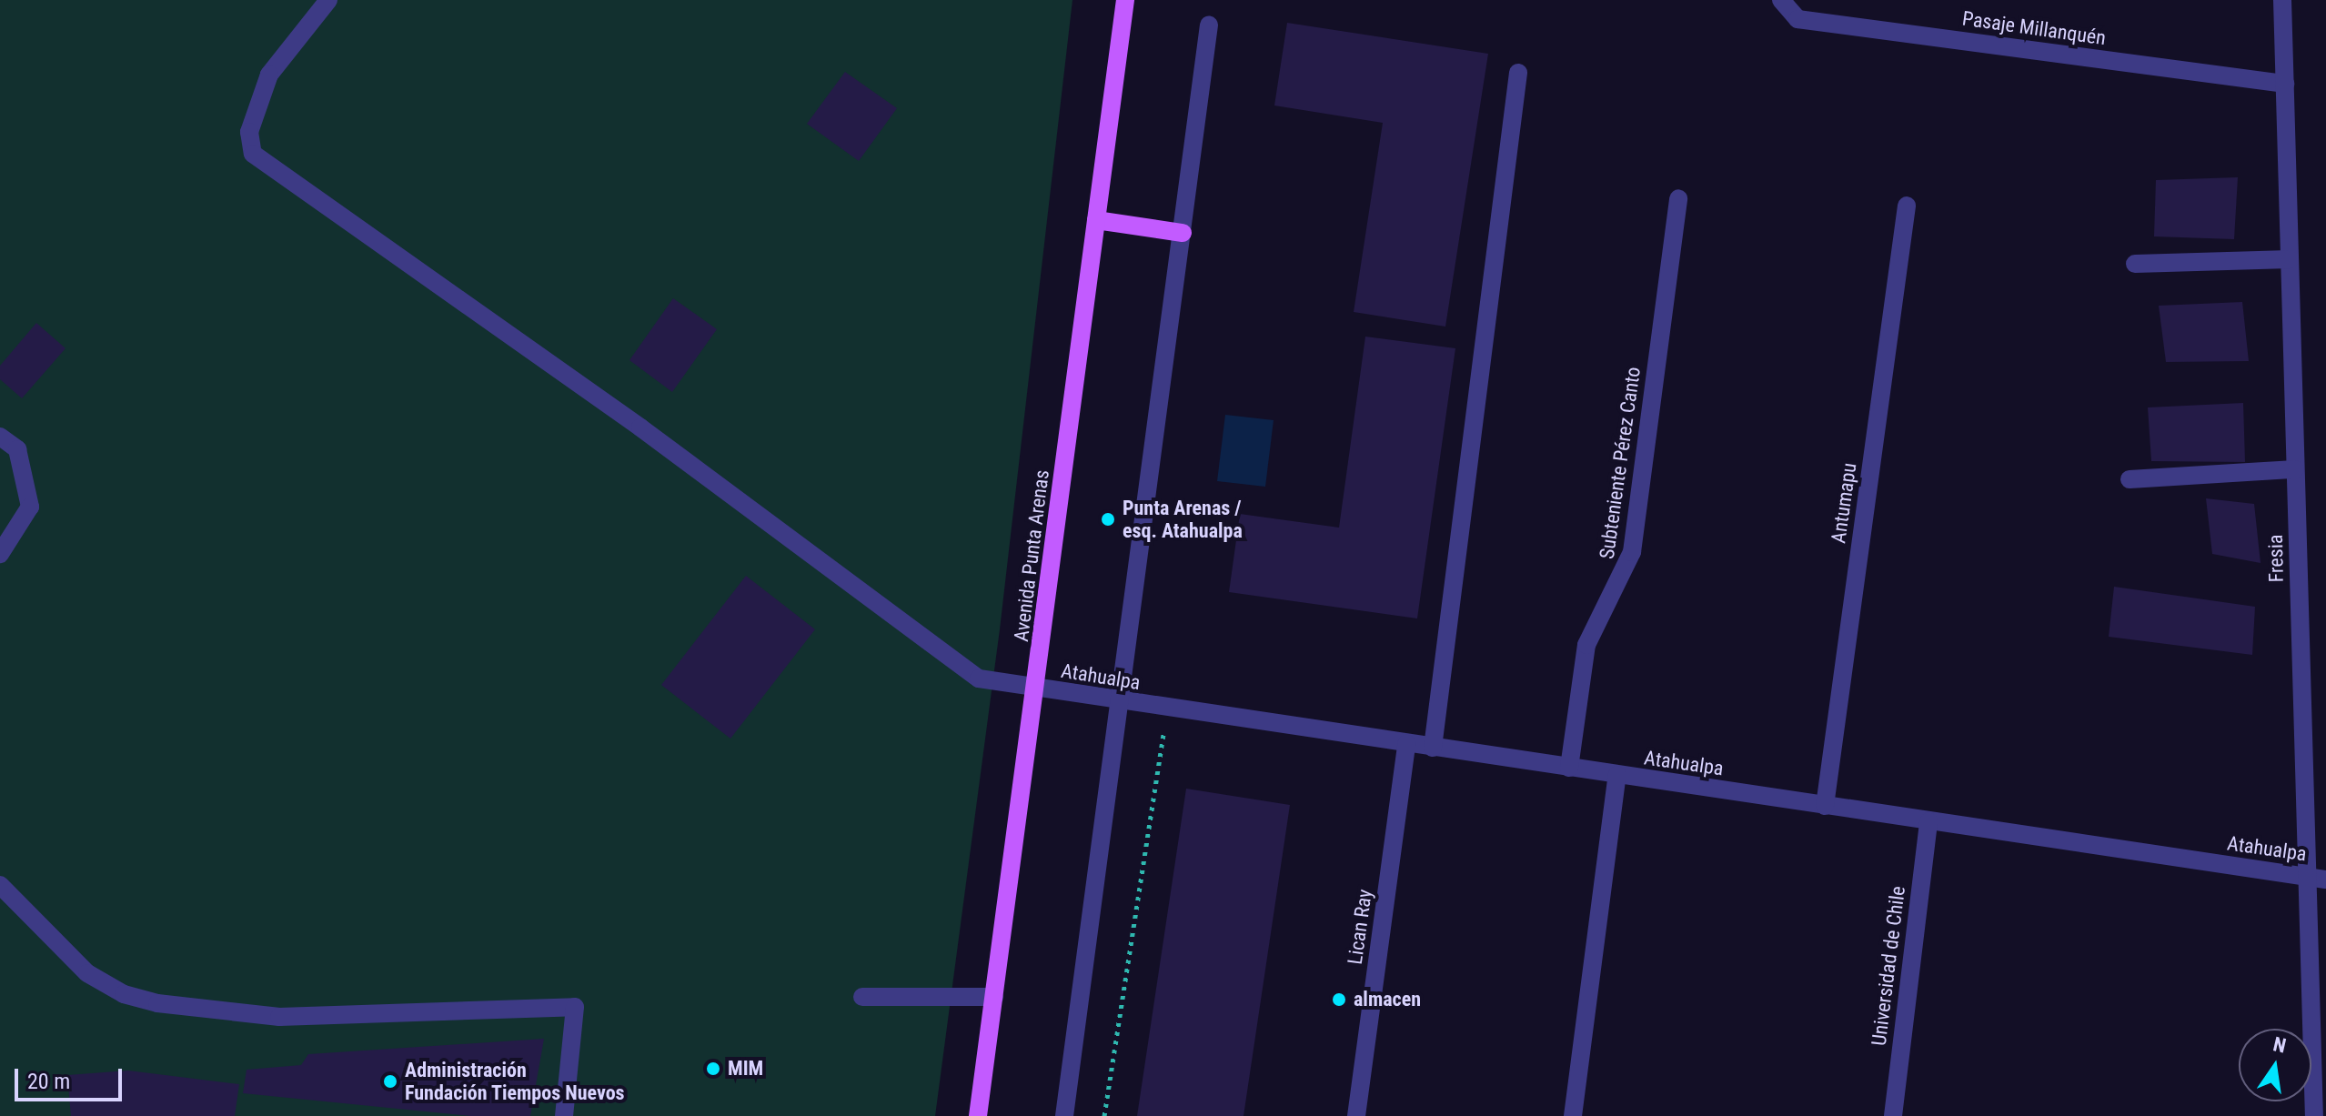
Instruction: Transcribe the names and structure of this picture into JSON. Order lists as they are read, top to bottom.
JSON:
{
  "streets": {
    "main road": ["Avenida Punta Arenas"],
    "street": [
      "Pasaje Millanquén",
      "Subteniente Pérez Canto",
      "Antumapu",
      "Fresia",
      "Atahualpa",
      "Lican Ray",
      "Universidad de Chile"
    ]
  },
  "crossings": [
    ["Pasaje Millanquén", "Fresia"],
    ["Subteniente Pérez Canto", "Atahualpa"],
    ["Antumapu", "Atahualpa"],
    ["Avenida Punta Arenas", "Atahualpa"],
    ["Fresia", "Atahualpa"],
    ["Atahualpa", "Lican Ray"],
    ["Atahualpa", "Universidad de Chile"]
  ],
  "places": [
    "Punta Arenas / esq. Atahualpa",
    "almacen",
    "MIM",
    "Administración Fundación Tiempos Nuevos"
  ],
  "scale_bar": "20 m",
  "north": "top"
}
